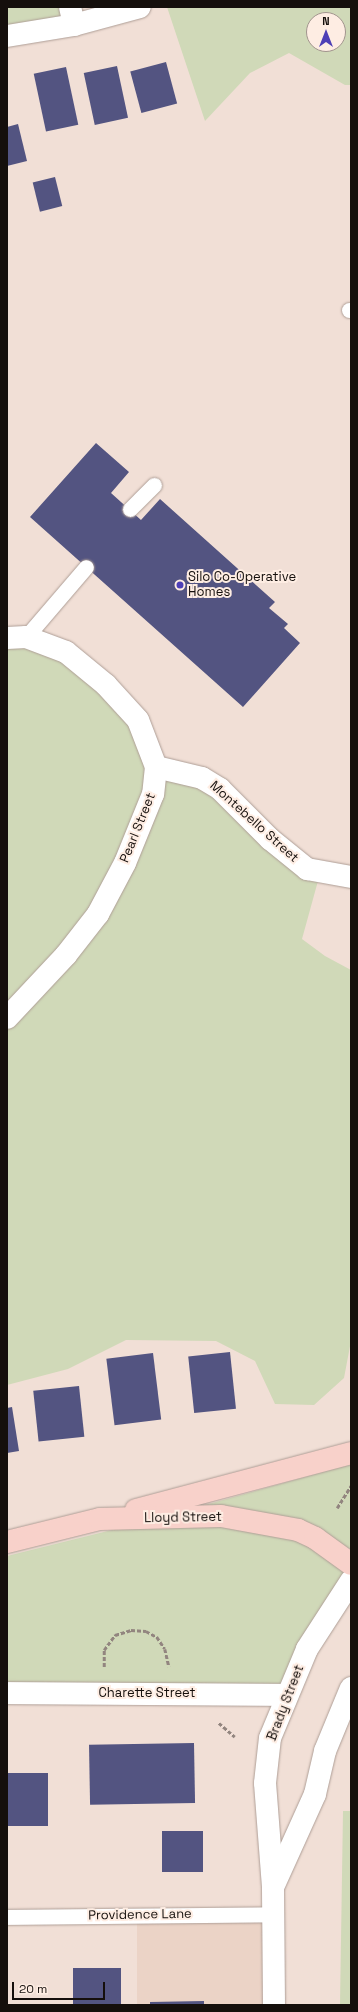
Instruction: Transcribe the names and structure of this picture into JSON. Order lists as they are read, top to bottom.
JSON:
{
  "streets": {
    "main road": ["Lloyd Street"],
    "street": [
      "Montebello Street",
      "Pearl Street",
      "Charette Street",
      "Brady Street"
    ],
    "lane": ["Providence Lane"]
  },
  "crossings": [
    ["Montebello Street", "Pearl Street"],
    ["Charette Street", "Brady Street"],
    ["Brady Street", "Providence Lane"]
  ],
  "places": ["Silo Co-Operative Homes"],
  "scale_bar": "20 m",
  "north": "top"
}
